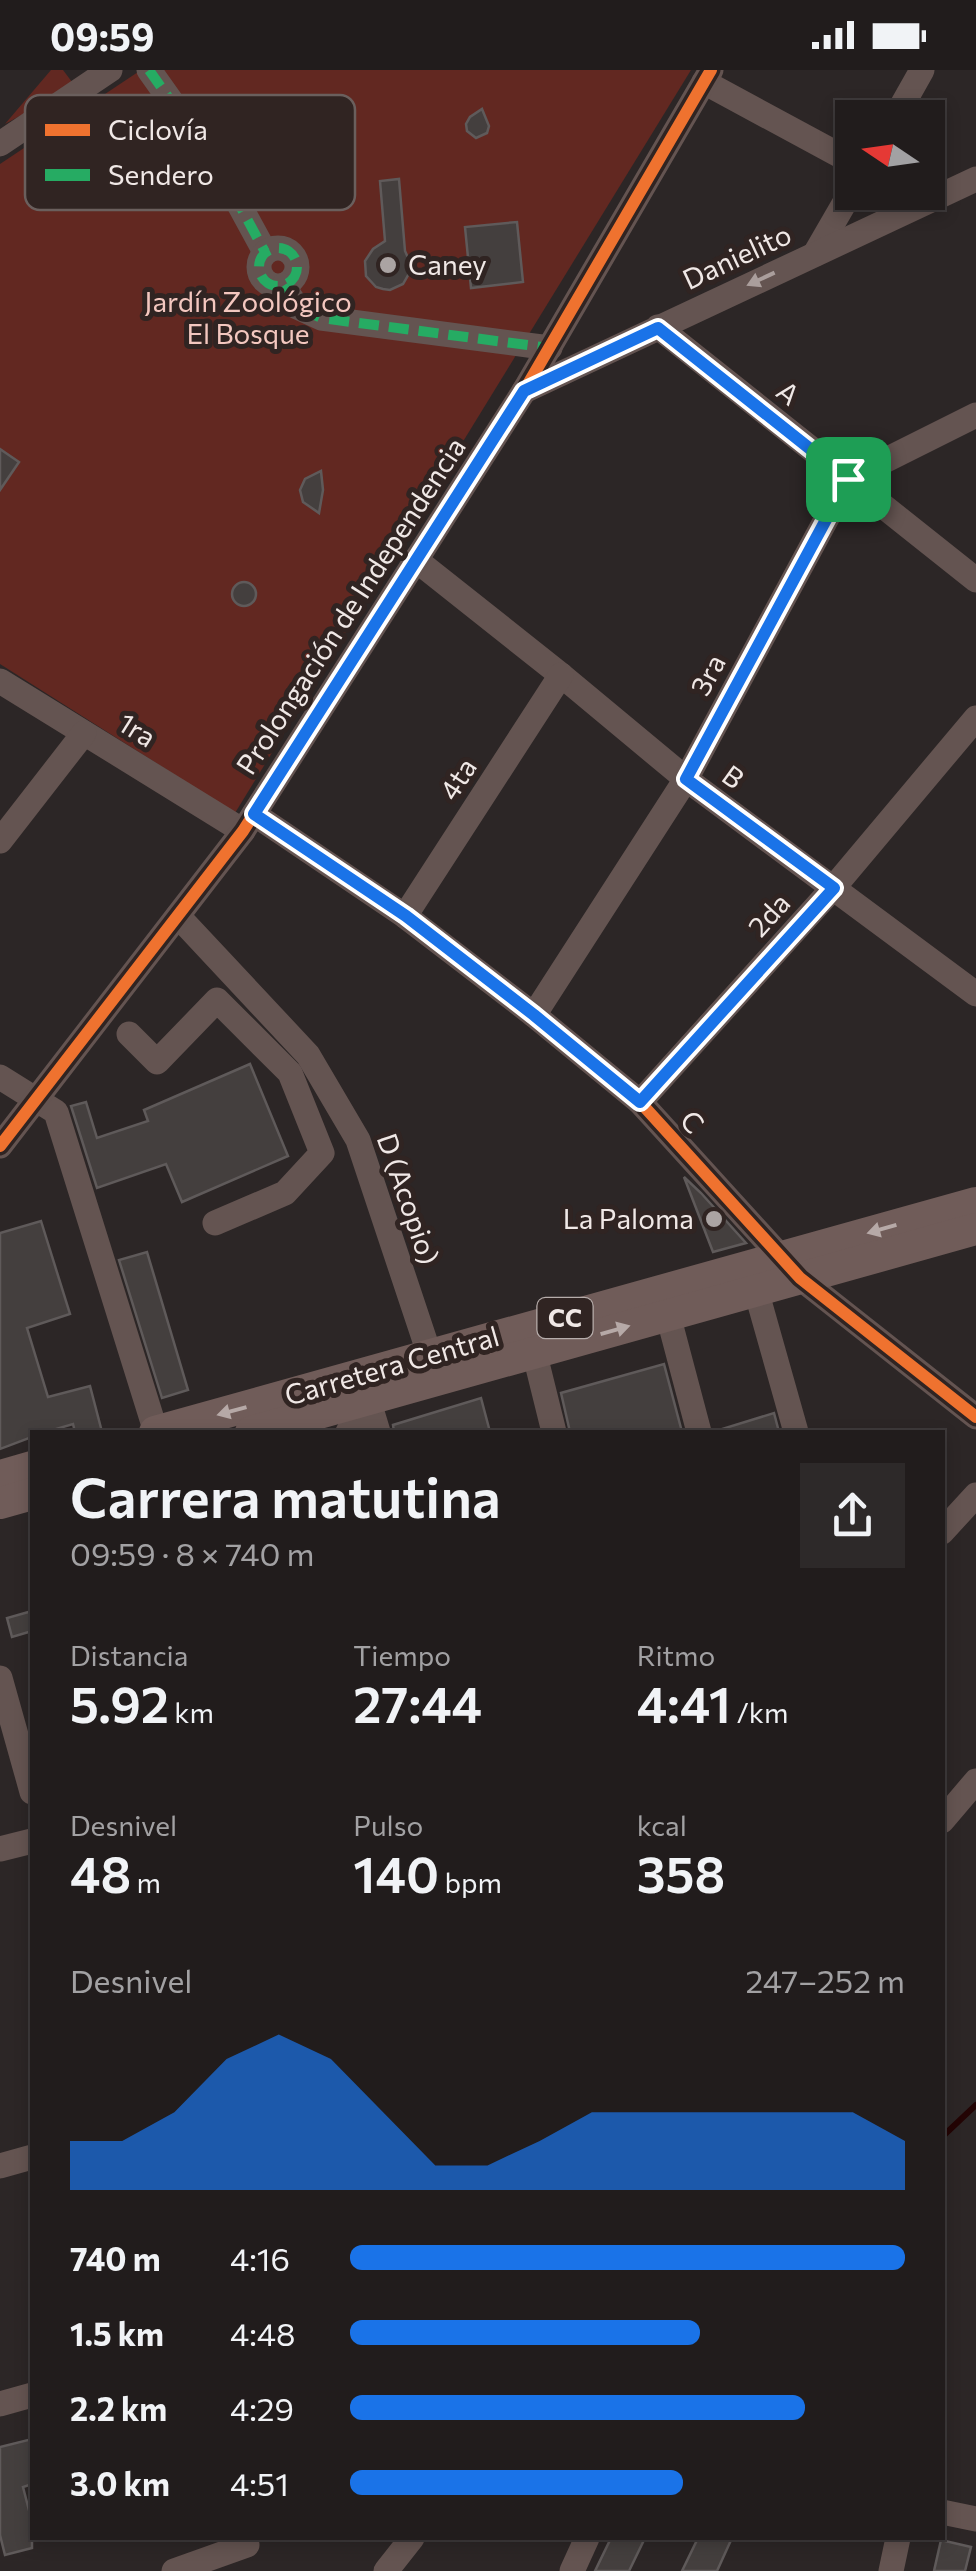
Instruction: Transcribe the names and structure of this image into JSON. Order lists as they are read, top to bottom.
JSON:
{
  "streets": {
    "main road": ["CC", "Carretera Central"],
    "street": [
      "Danielito",
      "A",
      "Prolongación de Independencia",
      "3ra",
      "1ra",
      "B",
      "4ta",
      "2da",
      "C",
      "D (Acopio)"
    ]
  },
  "crossings": [
    ["Danielito", "A"],
    ["Danielito", "Prolongación de Independencia"],
    ["A", "3ra"],
    ["Prolongación de Independencia", "1ra"],
    ["Prolongación de Independencia", "B"],
    ["Prolongación de Independencia", "C"],
    ["Prolongación de Independencia", "D (Acopio)"],
    ["3ra", "B"],
    ["3ra", "C"],
    ["1ra", "C"],
    ["B", "4ta"],
    ["B", "2da"],
    ["4ta", "C"],
    ["2da", "C"],
    ["C", "Carretera Central"],
    ["D (Acopio)", "Carretera Central"]
  ],
  "parks": ["Jardín Zoológico El Bosque"],
  "places": ["Caney", "La Paloma"],
  "legend": ["Ciclovía", "Sendero"],
  "north": "left",
  "page": {
    "status": "09:59",
    "heading": ["Carrera matutina", "09:59 · 8 × 740 m"],
    "stats": [
      ["Distancia", "5.92 km"],
      ["Tiempo", "27:44"],
      ["Ritmo", "4:41 /km"],
      ["Desnivel", "48 m"],
      ["Pulso", "140 bpm"],
      ["kcal", "358"]
    ],
    "chart": ["Desnivel", "247–252 m"],
    "list": [
      {
        "name": "740 m",
        "note": "4:16"
      },
      {
        "name": "1.5 km",
        "note": "4:48"
      },
      {
        "name": "2.2 km",
        "note": "4:29"
      },
      {
        "name": "3.0 km",
        "note": "4:51"
      }
    ]
  }
}
